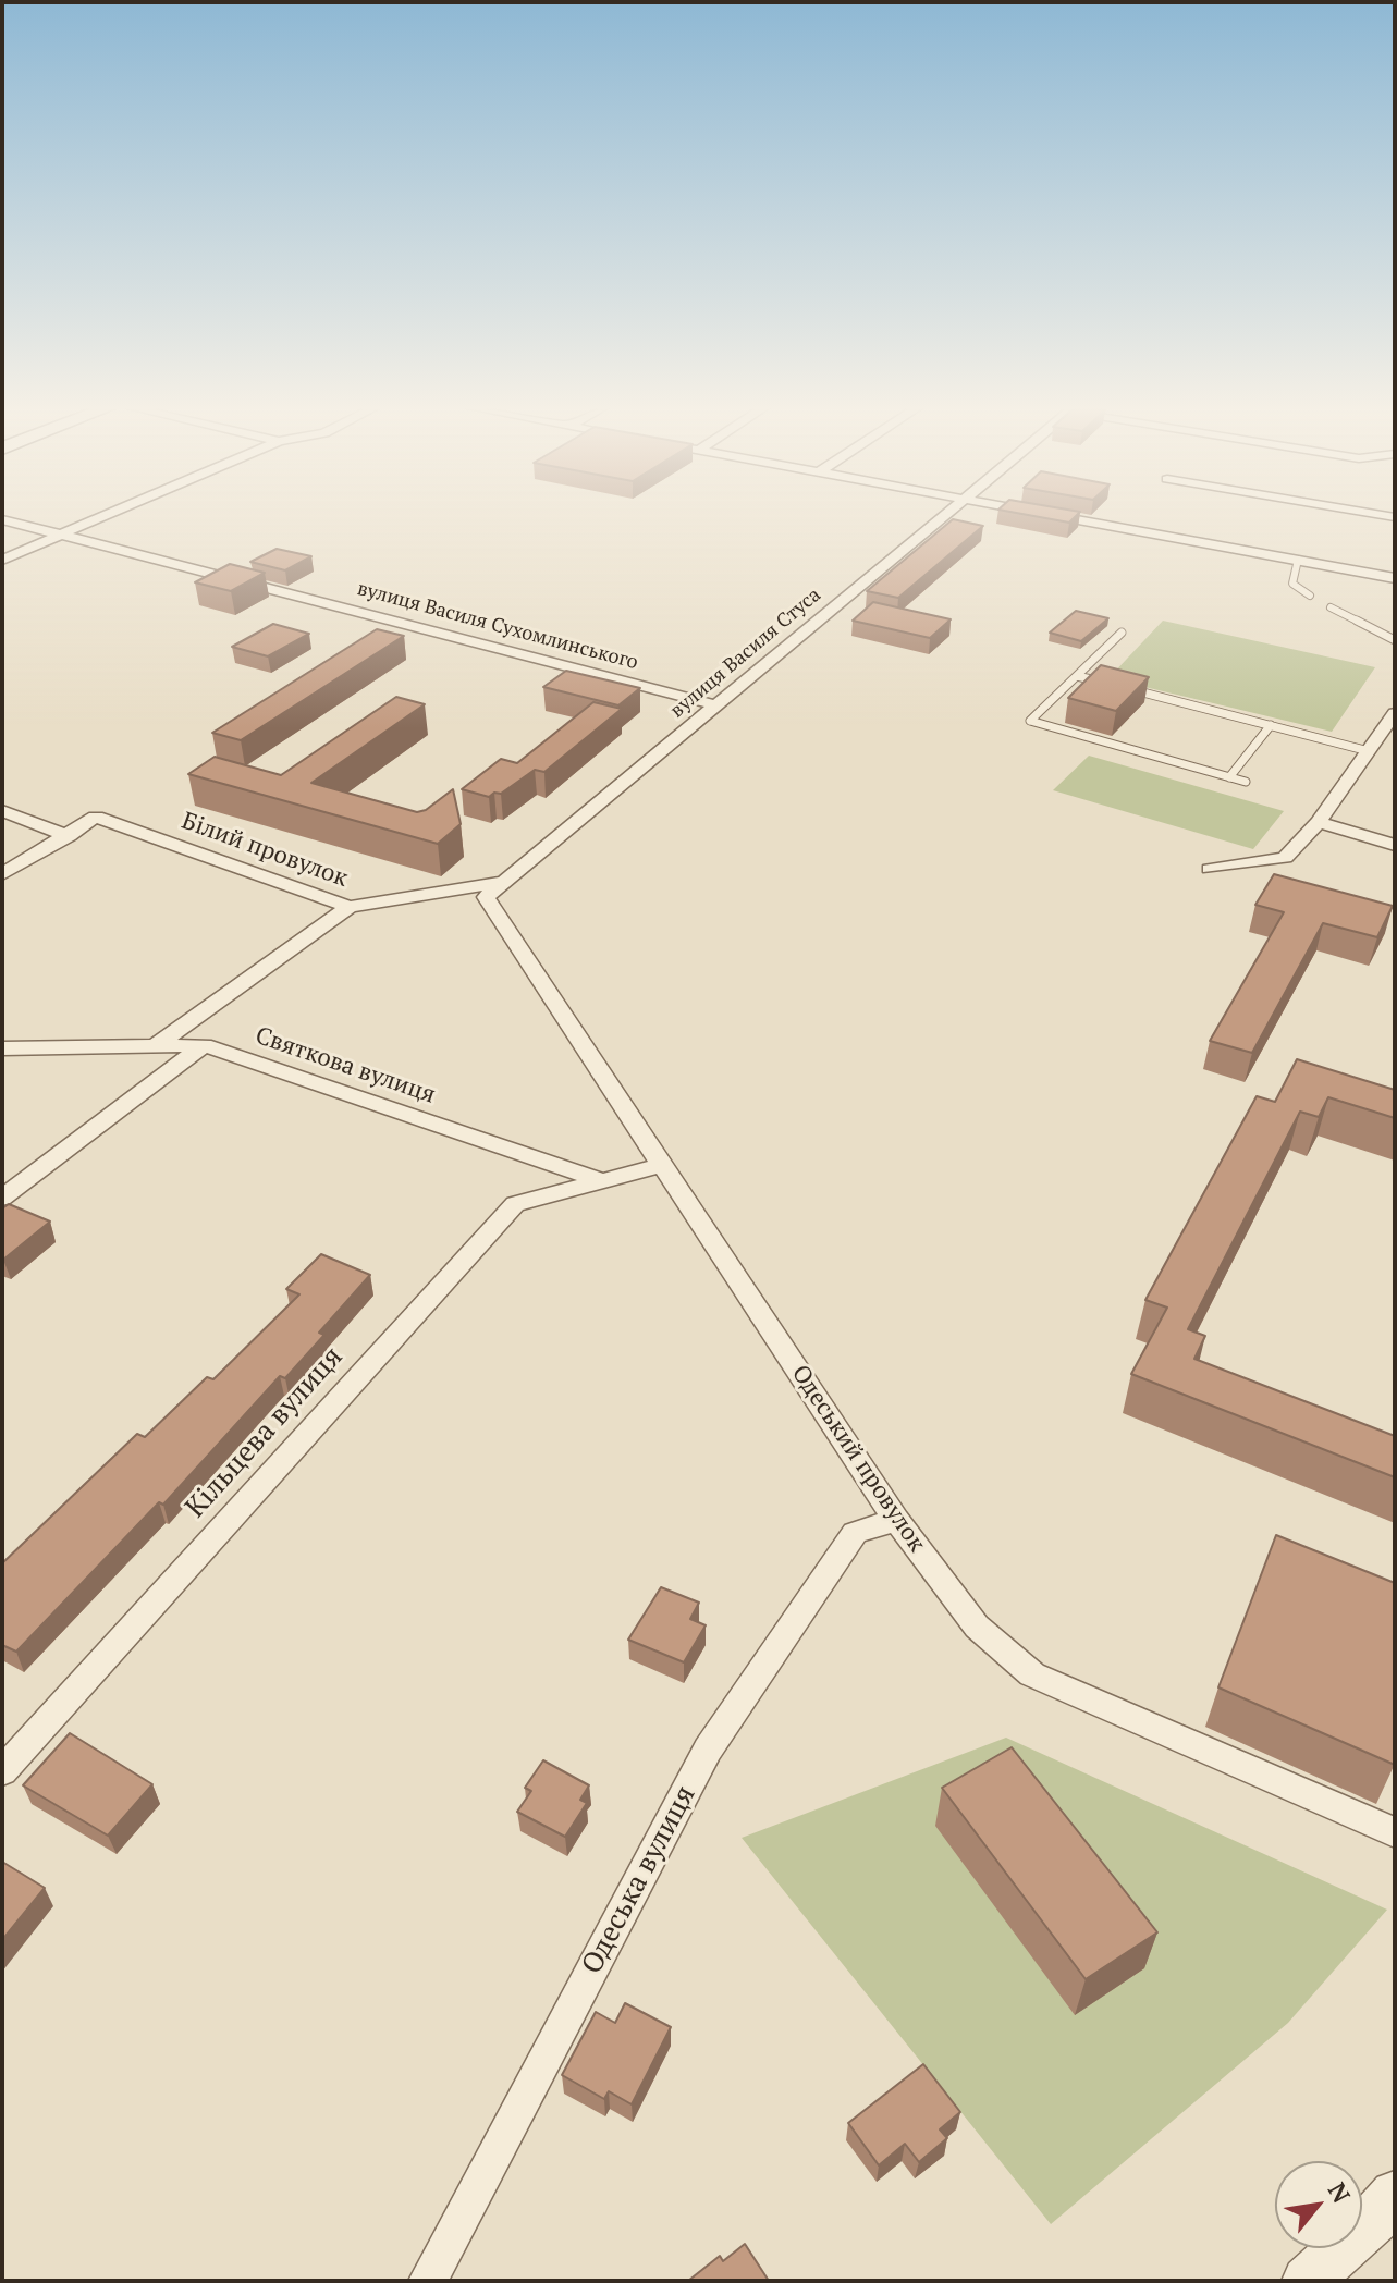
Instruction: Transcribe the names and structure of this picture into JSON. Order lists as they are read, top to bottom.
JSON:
{
  "streets": {
    "street": [
      "вулиця Василя Сухомлинського",
      "вулиця Василя Стуса",
      "Білий провулок",
      "Святкова вулиця",
      "Кільцева вулиця",
      "Одеський провулок",
      "Одеська вулиця"
    ]
  },
  "crossings": [
    ["вулиця Василя Сухомлинського", "вулиця Василя Стуса"],
    ["вулиця Василя Стуса", "Одеський провулок"],
    ["Білий провулок", "Святкова вулиця"],
    ["Святкова вулиця", "Кільцева вулиця"],
    ["Одеський провулок", "Одеська вулиця"]
  ],
  "north": "top right"
}
